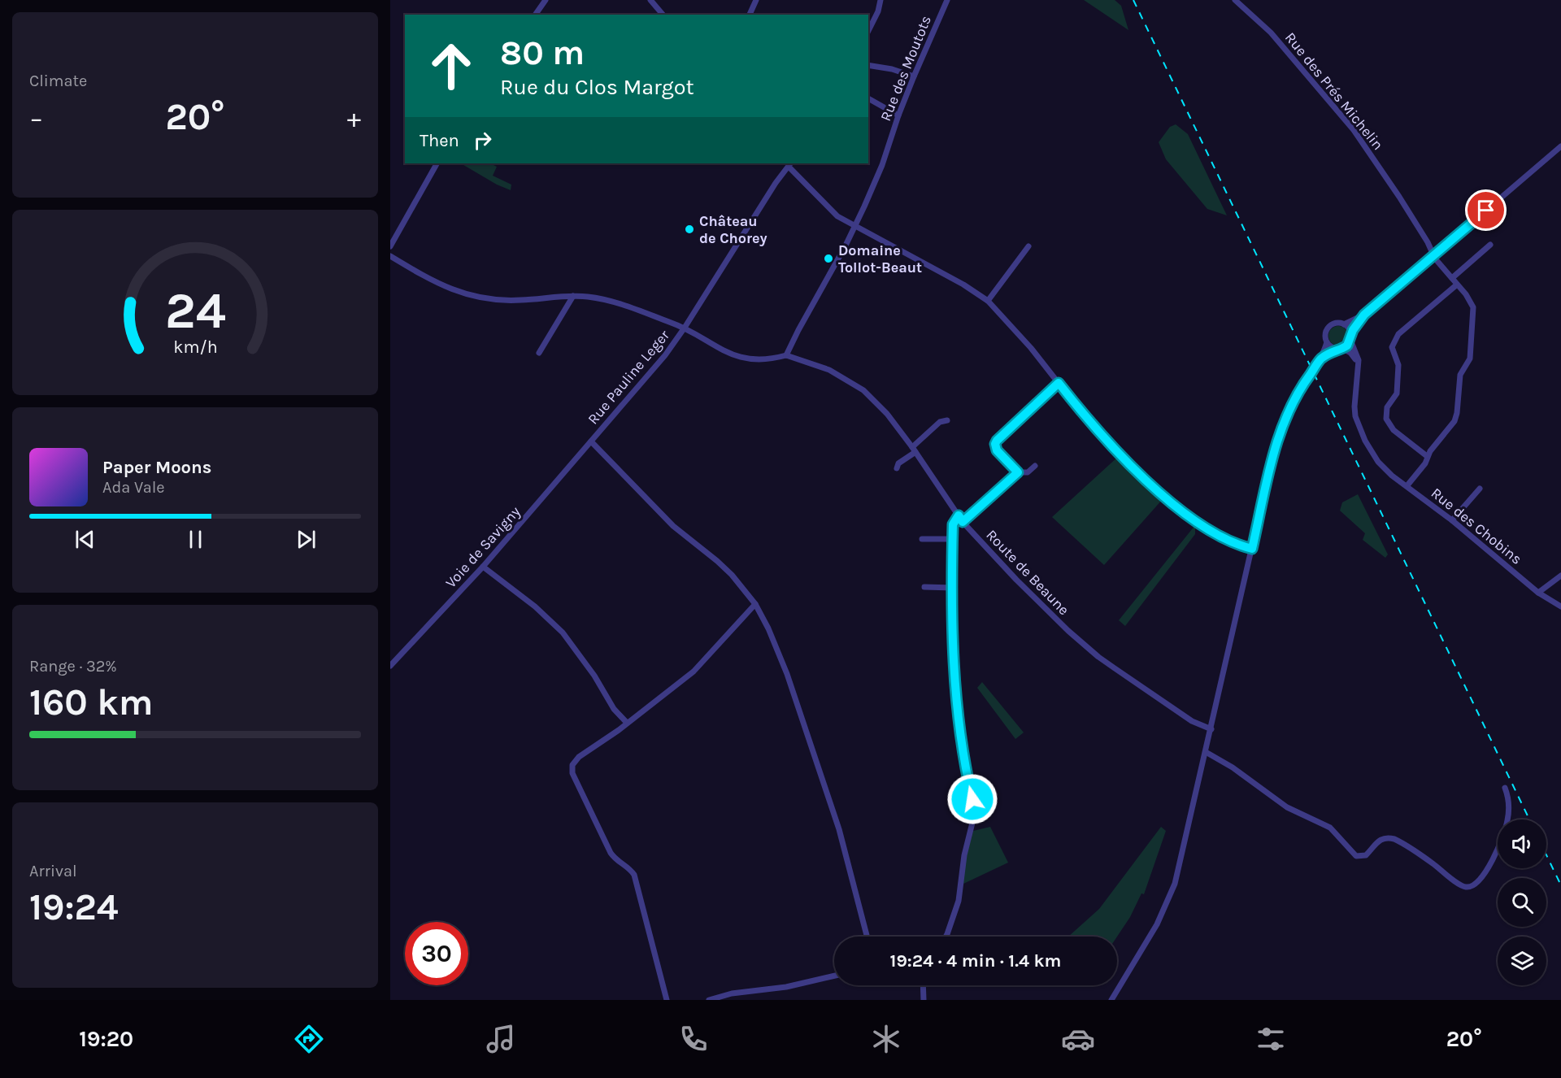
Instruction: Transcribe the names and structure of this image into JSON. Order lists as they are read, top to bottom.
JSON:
{
  "streets": {
    "street": [
      "Rue des Moutots",
      "Rue des Prés Michelin",
      "Rue Pauline Leger",
      "Rue des Chobins",
      "Voie de Savigny",
      "Route de Beaune"
    ]
  },
  "crossings": [
    ["Rue des Moutots", "Route de Beaune"],
    ["Rue des Prés Michelin", "Rue des Chobins"],
    ["Rue Pauline Leger", "Voie de Savigny"]
  ],
  "places": ["Château de Chorey", "Domaine Tollot-Beaut"],
  "page": {
    "tile": [
      "Climate",
      ["Range · 32%", "160 km"],
      ["Arrival", "19:24"]
    ],
    "turn": ["80 m", "Rue du Clos Margot"],
    "heat": ["−", "20°", "+"],
    "then": "Then",
    "song": ["Paper Moons", "Ada Vale"],
    "limit": "30",
    "trip": "19:24 · 4 min · 1.4 km",
    "tabs": ["19:20", "20°"],
    "gauge": ["24", "km/h"]
  }
}
